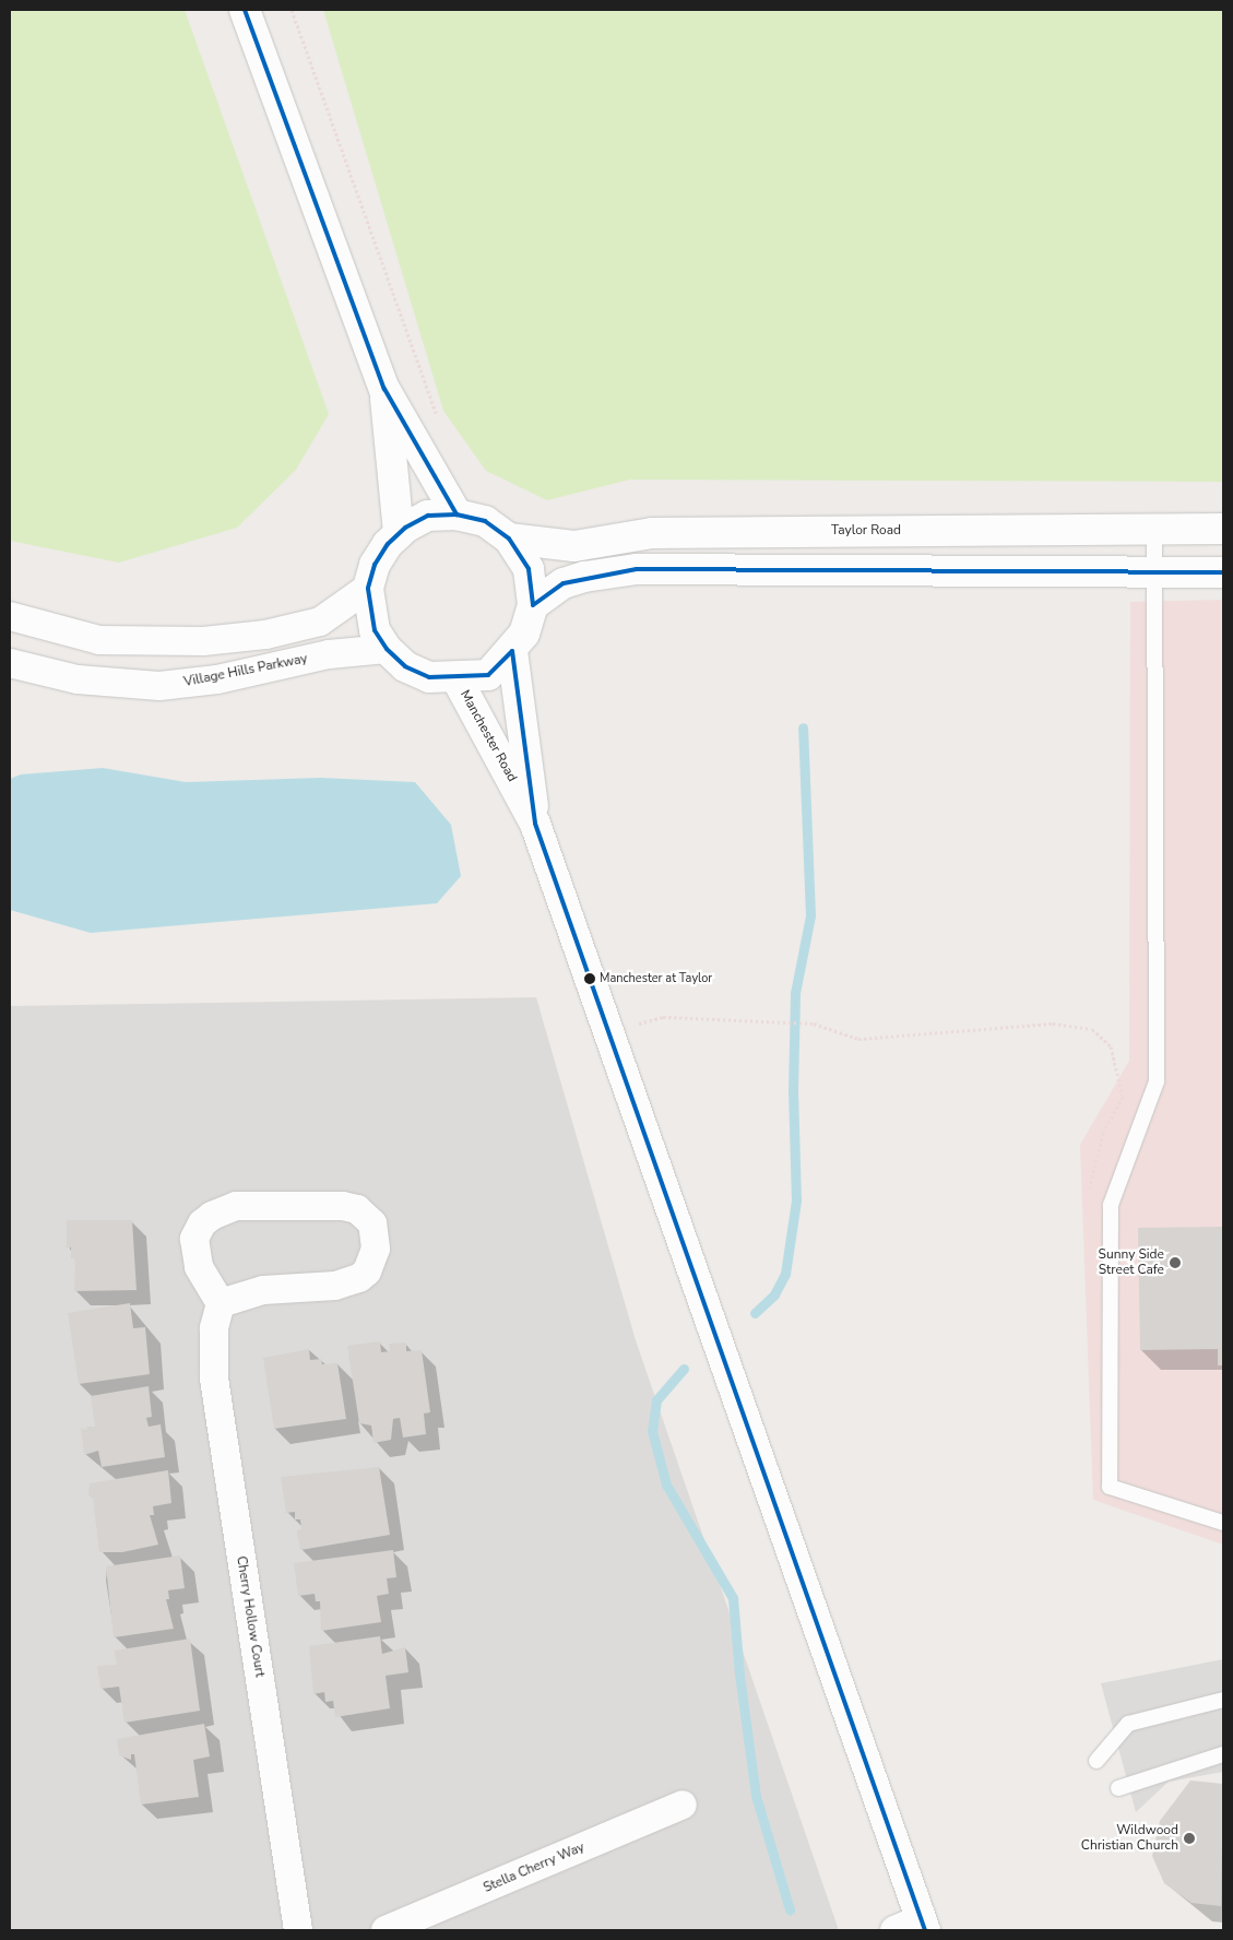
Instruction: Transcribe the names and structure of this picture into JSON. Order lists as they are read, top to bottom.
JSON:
{
  "streets": {
    "street": [
      "Taylor Road",
      "Village Hills Parkway",
      "Manchester Road",
      "Cherry Hollow Court",
      "Stella Cherry Way"
    ]
  },
  "crossings": [
    ["Taylor Road", "Village Hills Parkway"],
    ["Taylor Road", "Manchester Road"],
    ["Village Hills Parkway", "Manchester Road"]
  ],
  "places": ["Manchester at Taylor", "Sunny Side Street Cafe", "Wildwood Christian Church"]
}
